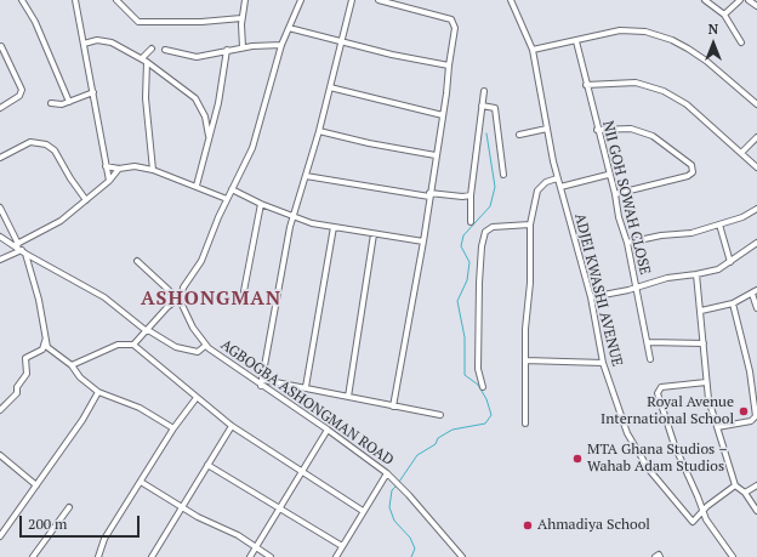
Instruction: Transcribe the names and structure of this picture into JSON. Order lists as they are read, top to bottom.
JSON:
{
  "streets": {
    "street": ["NII GOH SOWAH CLOSE", "ADJEI KWASHI AVENUE", "AGBOGBA ASHONGMAN ROAD"]
  },
  "districts": ["ASHONGMAN"],
  "places": ["Royal Avenue International School", "MTA Ghana Studios – Wahab Adam Studios", "Ahmadiya School"],
  "scale_bar": "200 m",
  "north": "top"
}
